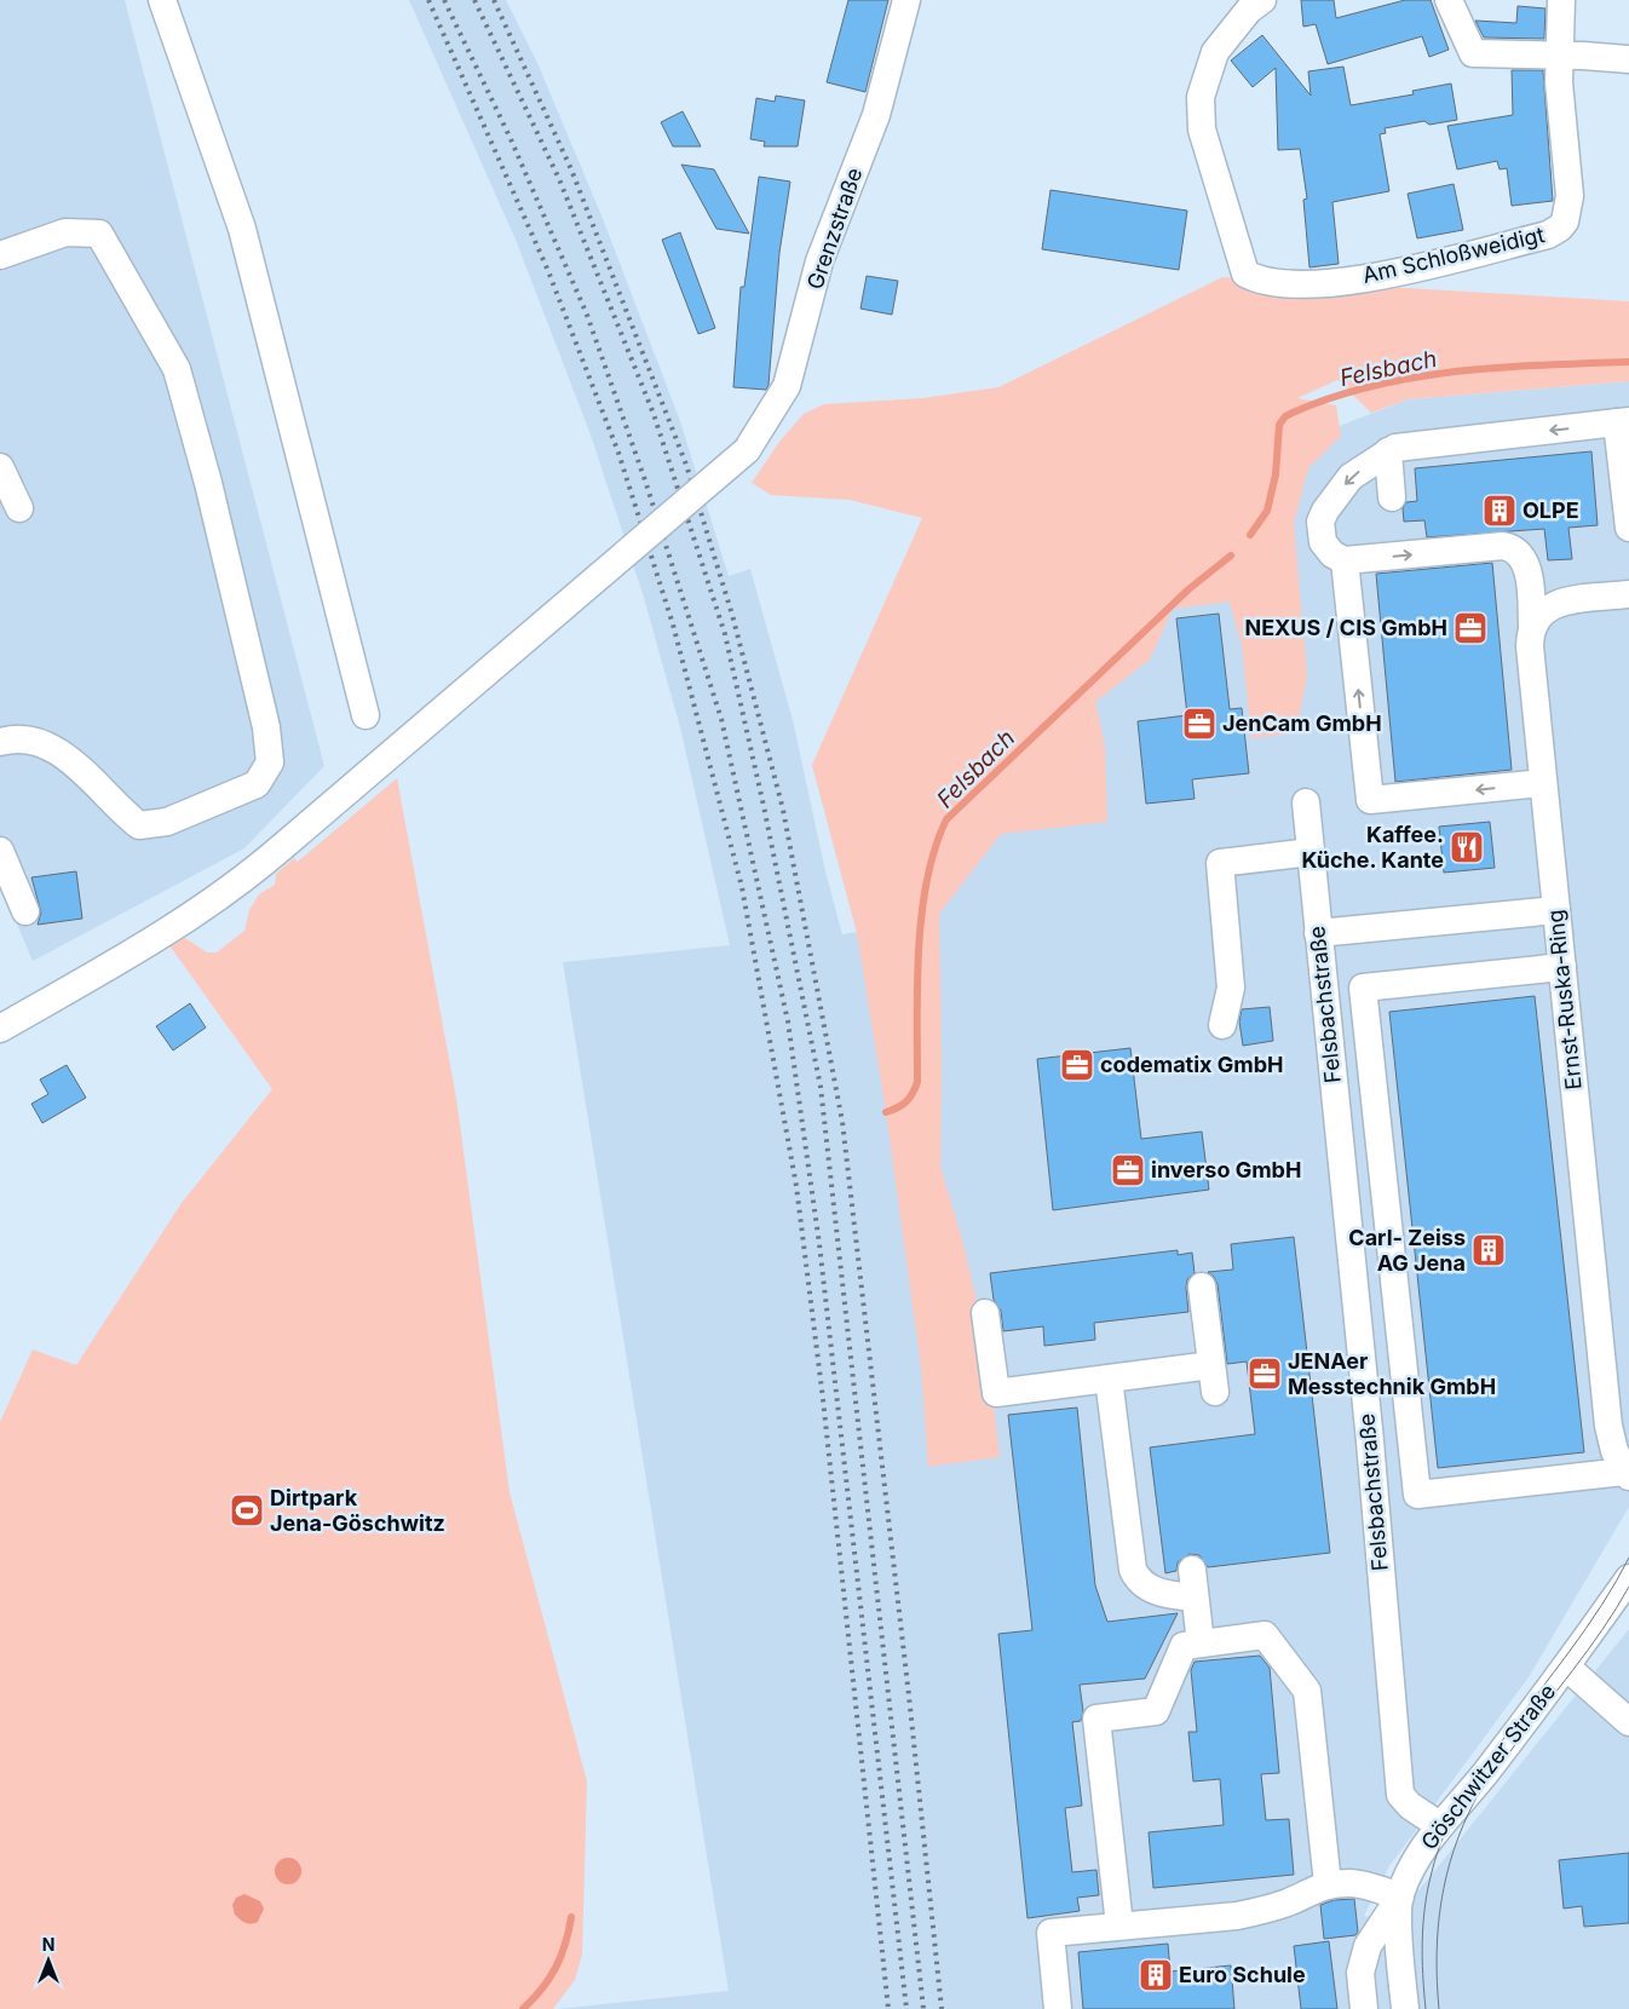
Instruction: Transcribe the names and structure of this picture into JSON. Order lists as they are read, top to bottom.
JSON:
{
  "streets": {
    "street": [
      "Grenzstraße",
      "Am Schloßweidigt",
      "Ernst-Ruska-Ring",
      "Felsbachstraße",
      "Göschwitzer Straße"
    ]
  },
  "crossings": [
    ["Felsbachstraße", "Göschwitzer Straße"]
  ],
  "water": ["Felsbach"],
  "places": {
    "building": ["OLPE", "Carl- Zeiss AG Jena", "Euro Schule"],
    "office": [
      "NEXUS / CIS GmbH",
      "JenCam GmbH",
      "codematix GmbH",
      "inverso GmbH",
      "JENAer Messtechnik GmbH"
    ],
    "restaurant": ["Kaffee. Küche. Kante"],
    "sports": ["Dirtpark Jena-Göschwitz"]
  },
  "north": "top"
}
